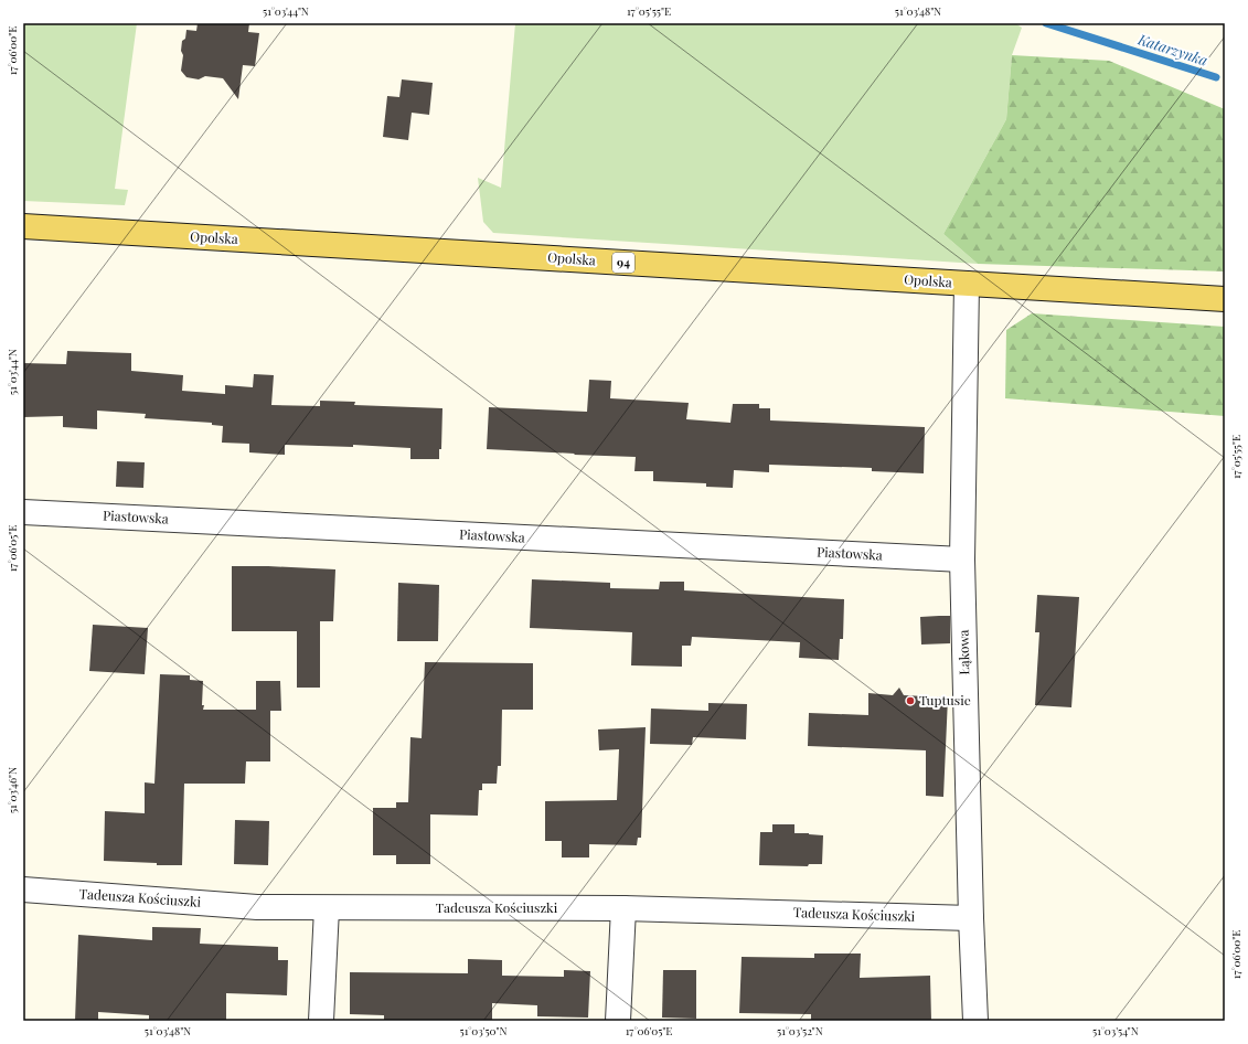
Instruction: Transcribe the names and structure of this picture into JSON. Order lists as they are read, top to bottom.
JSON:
{
  "streets": {
    "main road": ["Opolska", "94"],
    "street": ["Piastowska", "Łąkowa", "Tadeusza Kościuszki"]
  },
  "crossings": [
    ["Opolska", "Łąkowa"],
    ["Piastowska", "Łąkowa"],
    ["Łąkowa", "Tadeusza Kościuszki"]
  ],
  "water": ["Katarzynka"],
  "places": ["Tuptusie"],
  "coordinates": [
    "51°03'44\"N",
    "17°05'55\"E",
    "51°03'48\"N",
    "17°06'00\"E",
    "17°06'05\"E",
    "51°03'46\"N",
    "51°03'50\"N",
    "51°03'52\"N",
    "51°03'54\"N"
  ]
}
